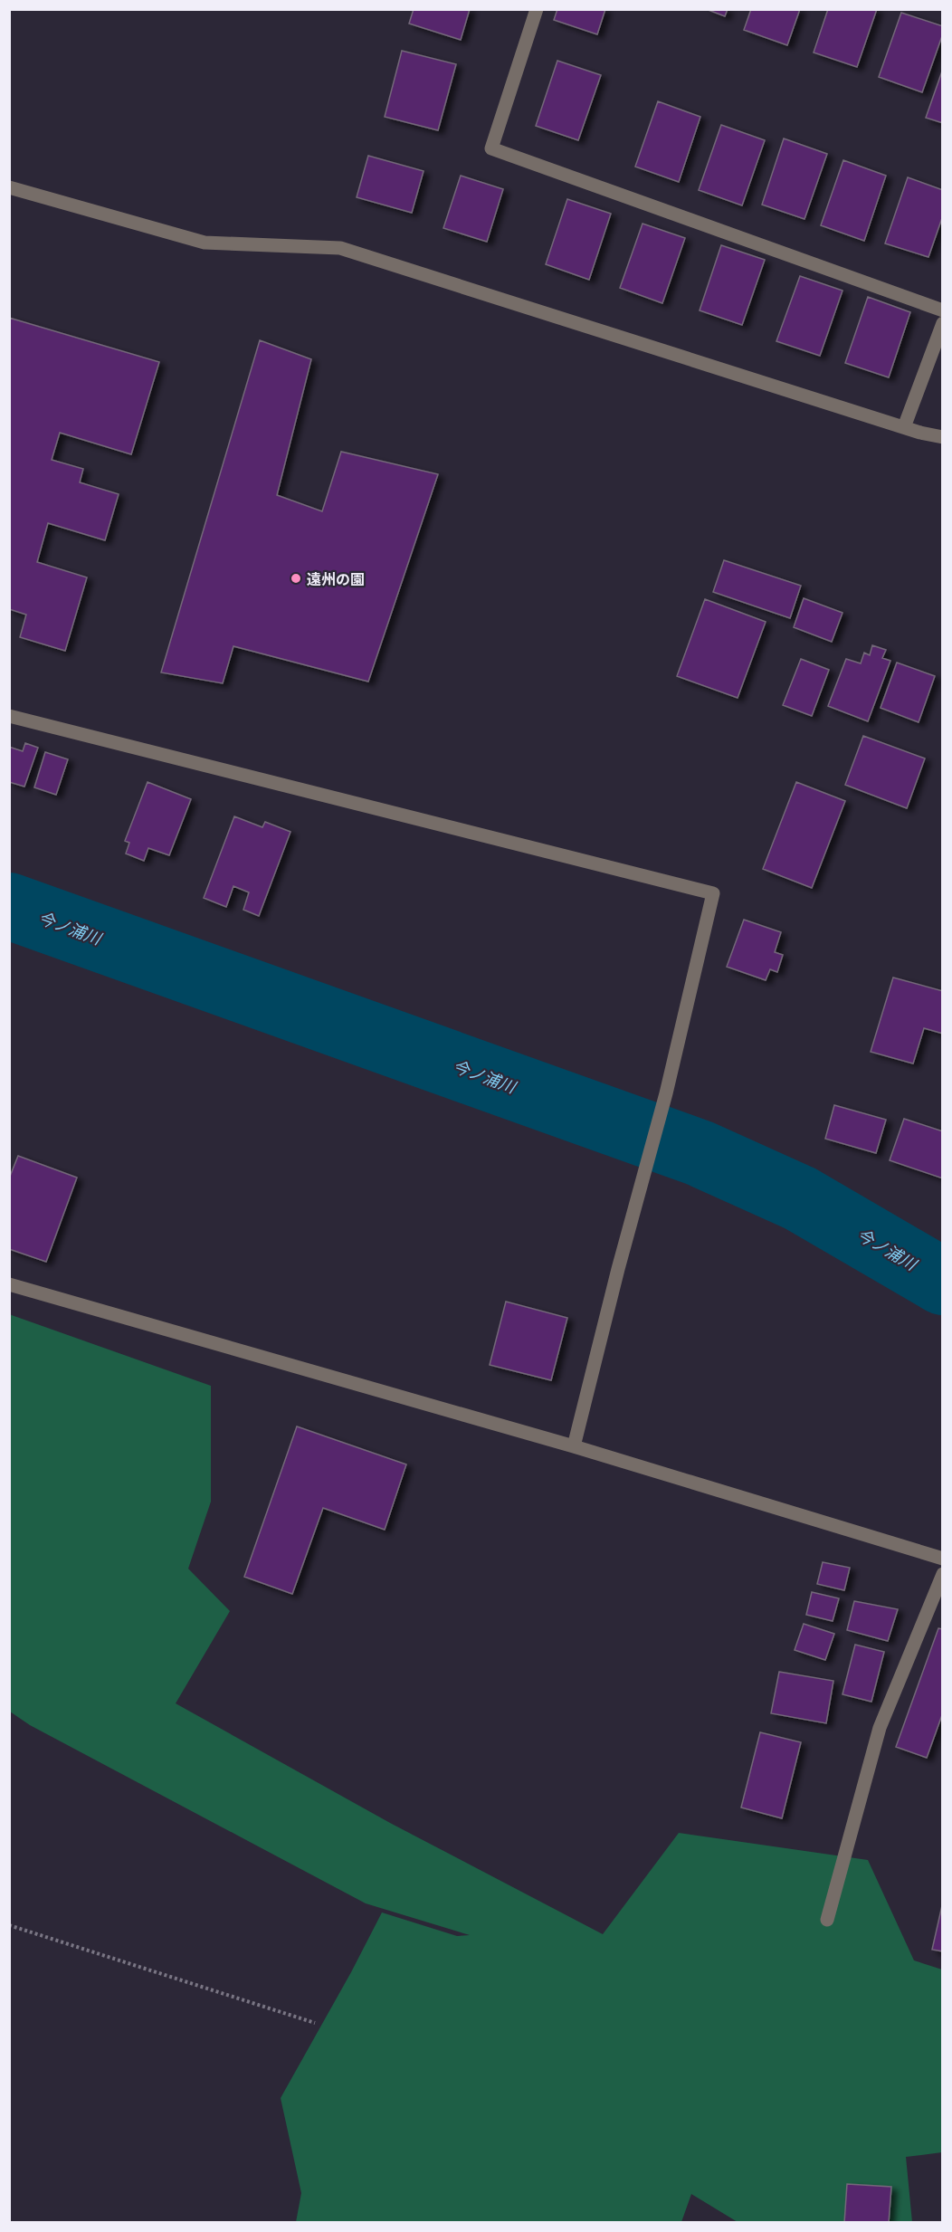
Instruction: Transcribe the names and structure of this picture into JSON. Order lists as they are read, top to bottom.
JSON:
{
  "water": ["今ノ浦川"],
  "places": ["遠州の園"]
}
